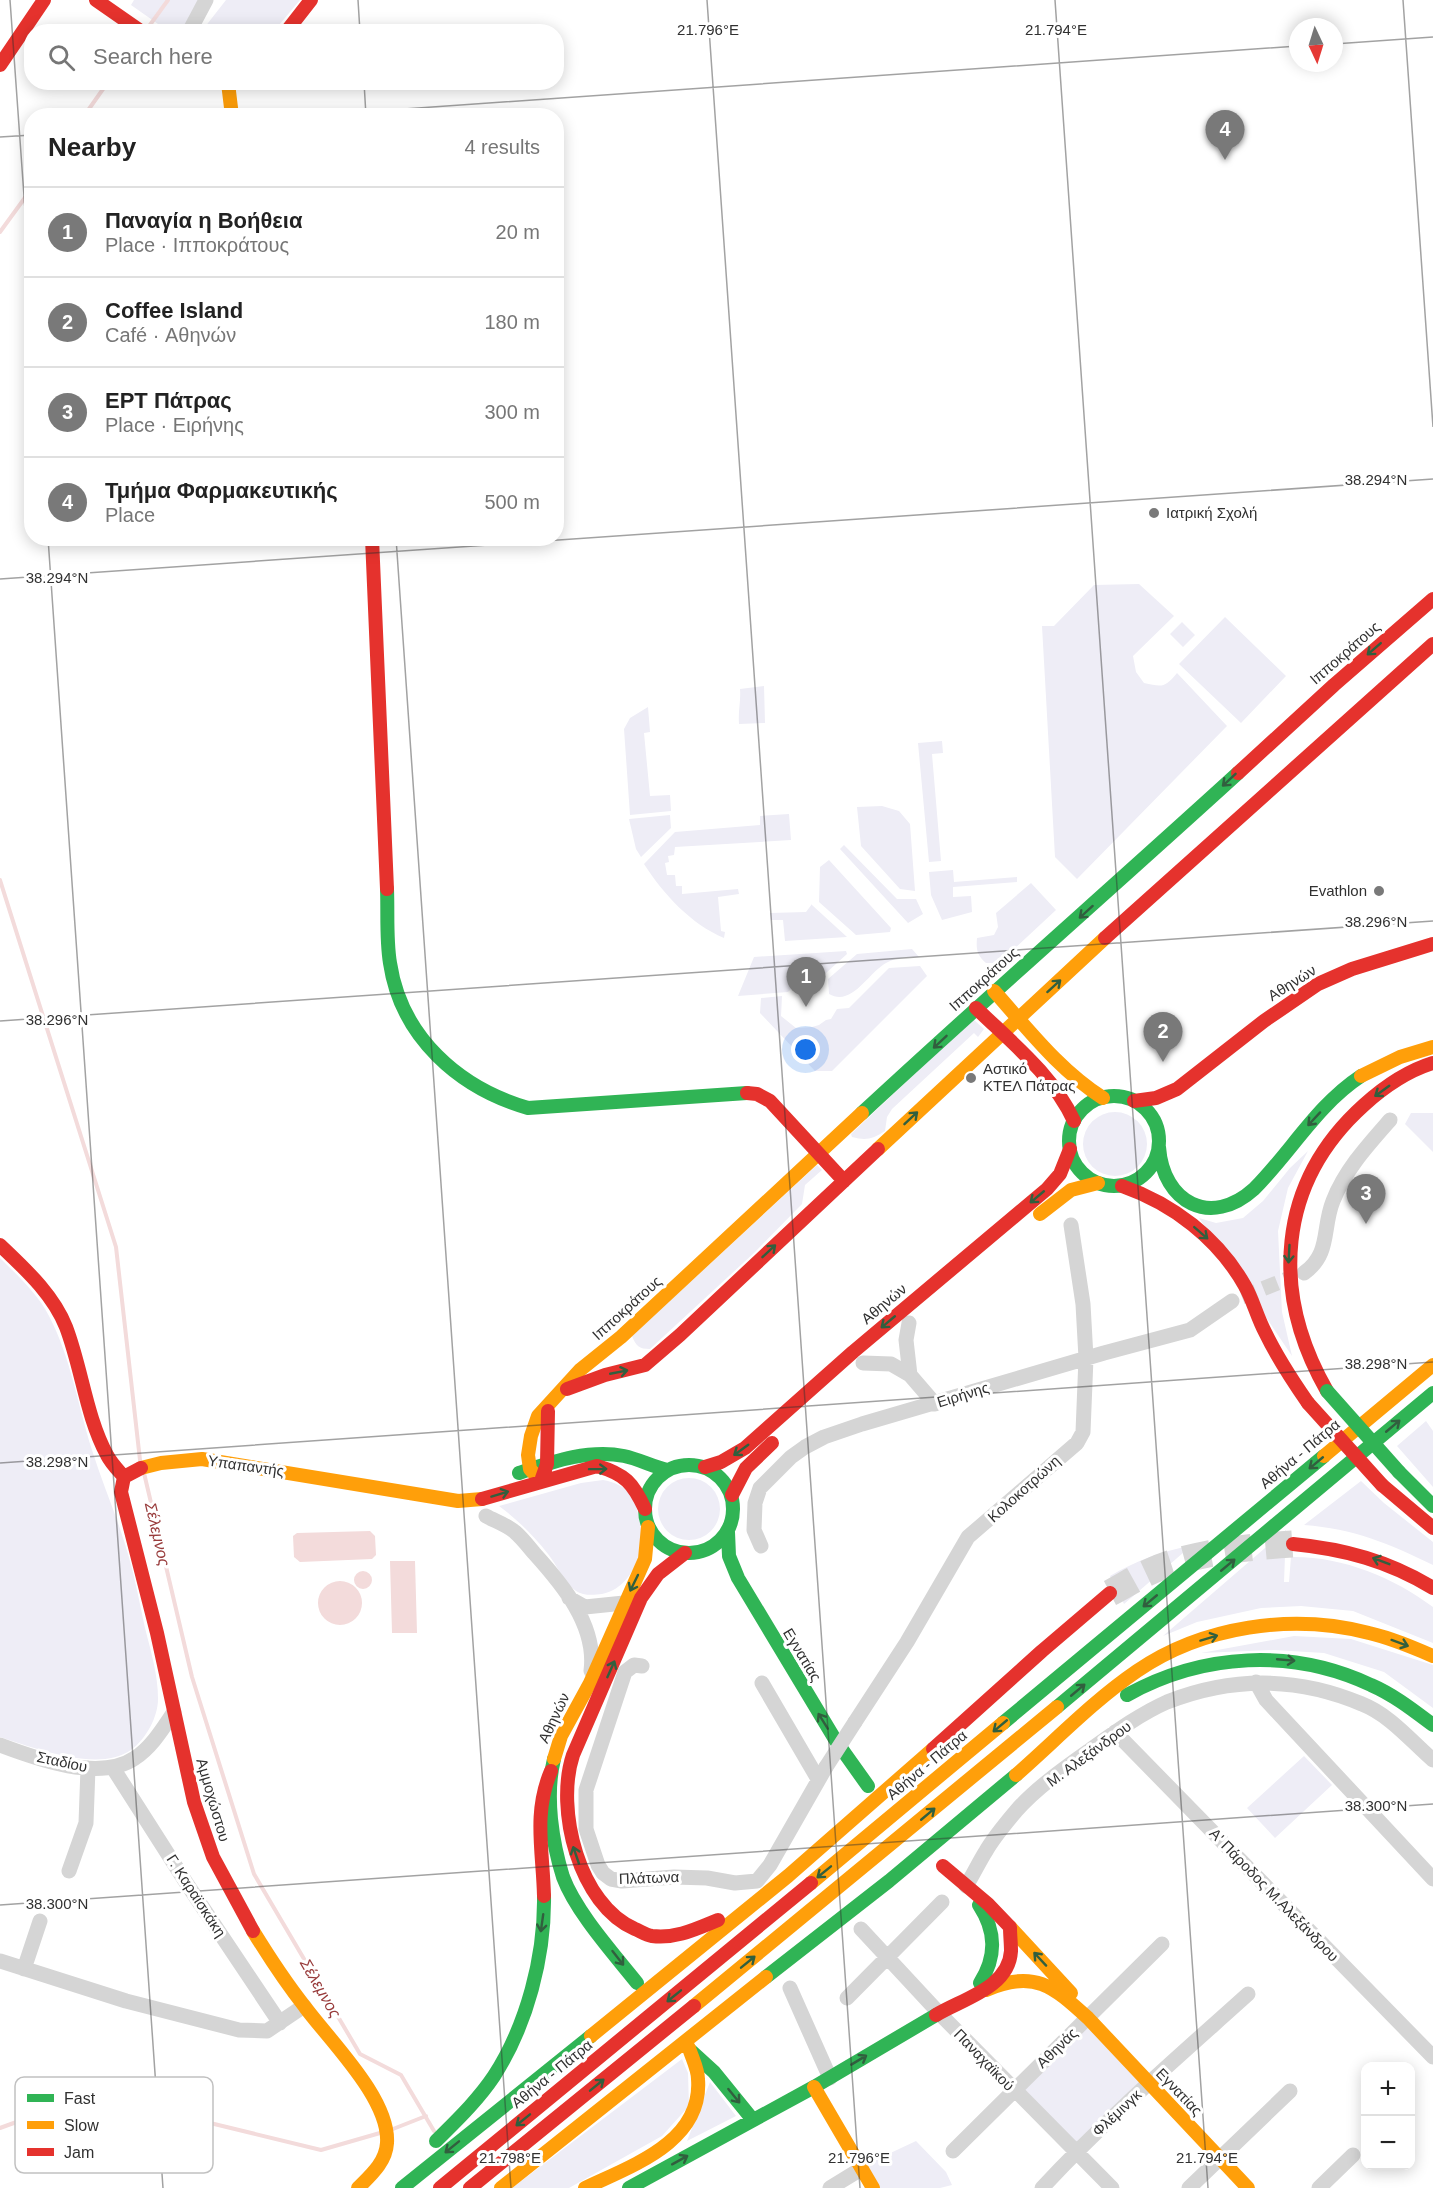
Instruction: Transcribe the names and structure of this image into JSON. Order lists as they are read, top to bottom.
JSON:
{
  "streets": {
    "main road": [
      "Ιπποκράτους",
      "Αθηνών",
      "Αθήνα - Πάτρα",
      "Υπαπαντής",
      "Εγνατίας",
      "Αμμοχώστου"
    ],
    "street": [
      "Ειρήνης",
      "Κολοκοτρώνη",
      "Μ. Αλεξάνδρου",
      "Σταδίου",
      "Πλάτωνα",
      "Α' Πάροδος Μ.Αλεξάνδρου",
      "Γ. Καραϊσκάκη",
      "Αθηνάς",
      "Παναχαϊκού",
      "Φλέμινγκ"
    ]
  },
  "crossings": [
    ["Αθηνών", "Υπαπαντής"],
    ["Αθηνών", "Εγνατίας"],
    ["Ειρήνης", "Κολοκοτρώνη"],
    ["Υπαπαντής", "Εγνατίας"],
    ["Υπαπαντής", "Αμμοχώστου"],
    ["Κολοκοτρώνη", "Πλάτωνα"],
    ["Εγνατίας", "Μ. Αλεξάνδρου"],
    ["Εγνατίας", "Αθηνάς"],
    ["Εγνατίας", "Φλέμινγκ"],
    ["Μ. Αλεξάνδρου", "Α' Πάροδος Μ.Αλεξάνδρου"],
    ["Σταδίου", "Αμμοχώστου"],
    ["Σταδίου", "Γ. Καραϊσκάκη"],
    ["Αθηνάς", "Παναχαϊκού"],
    ["Παναχαϊκού", "Φλέμινγκ"]
  ],
  "one_way": ["Εγνατίας"],
  "water": ["Σέλεμνος"],
  "places": ["Ιατρική Σχολή", "Evathlon", "Αστικό ΚΤΕΛ Πάτρας"],
  "legend": ["Fast", "Slow", "Jam"],
  "north": "bottom",
  "page": {
    "search": "Search here",
    "heading": ["Nearby", "4 results"],
    "pins": [
      "4",
      "1",
      "2",
      "3"
    ],
    "list": [
      {
        "mark": "1",
        "name": "Παναγία η Βοήθεια",
        "note": "Place · Ιπποκράτους",
        "value": "20 m"
      },
      {
        "mark": "2",
        "name": "Coffee Island",
        "note": "Café · Αθηνών",
        "value": "180 m"
      },
      {
        "mark": "3",
        "name": "ΕΡΤ Πάτρας",
        "note": "Place · Ειρήνης",
        "value": "300 m"
      },
      {
        "mark": "4",
        "name": "Τμήμα Φαρμακευτικής",
        "note": "Place",
        "value": "500 m"
      }
    ],
    "map_buttons": ["+", "−"]
  },
  "coordinates": [
    "21.796°E",
    "21.794°E",
    "38.294°N",
    "38.296°N",
    "38.298°N",
    "38.300°N",
    "21.798°E"
  ]
}
